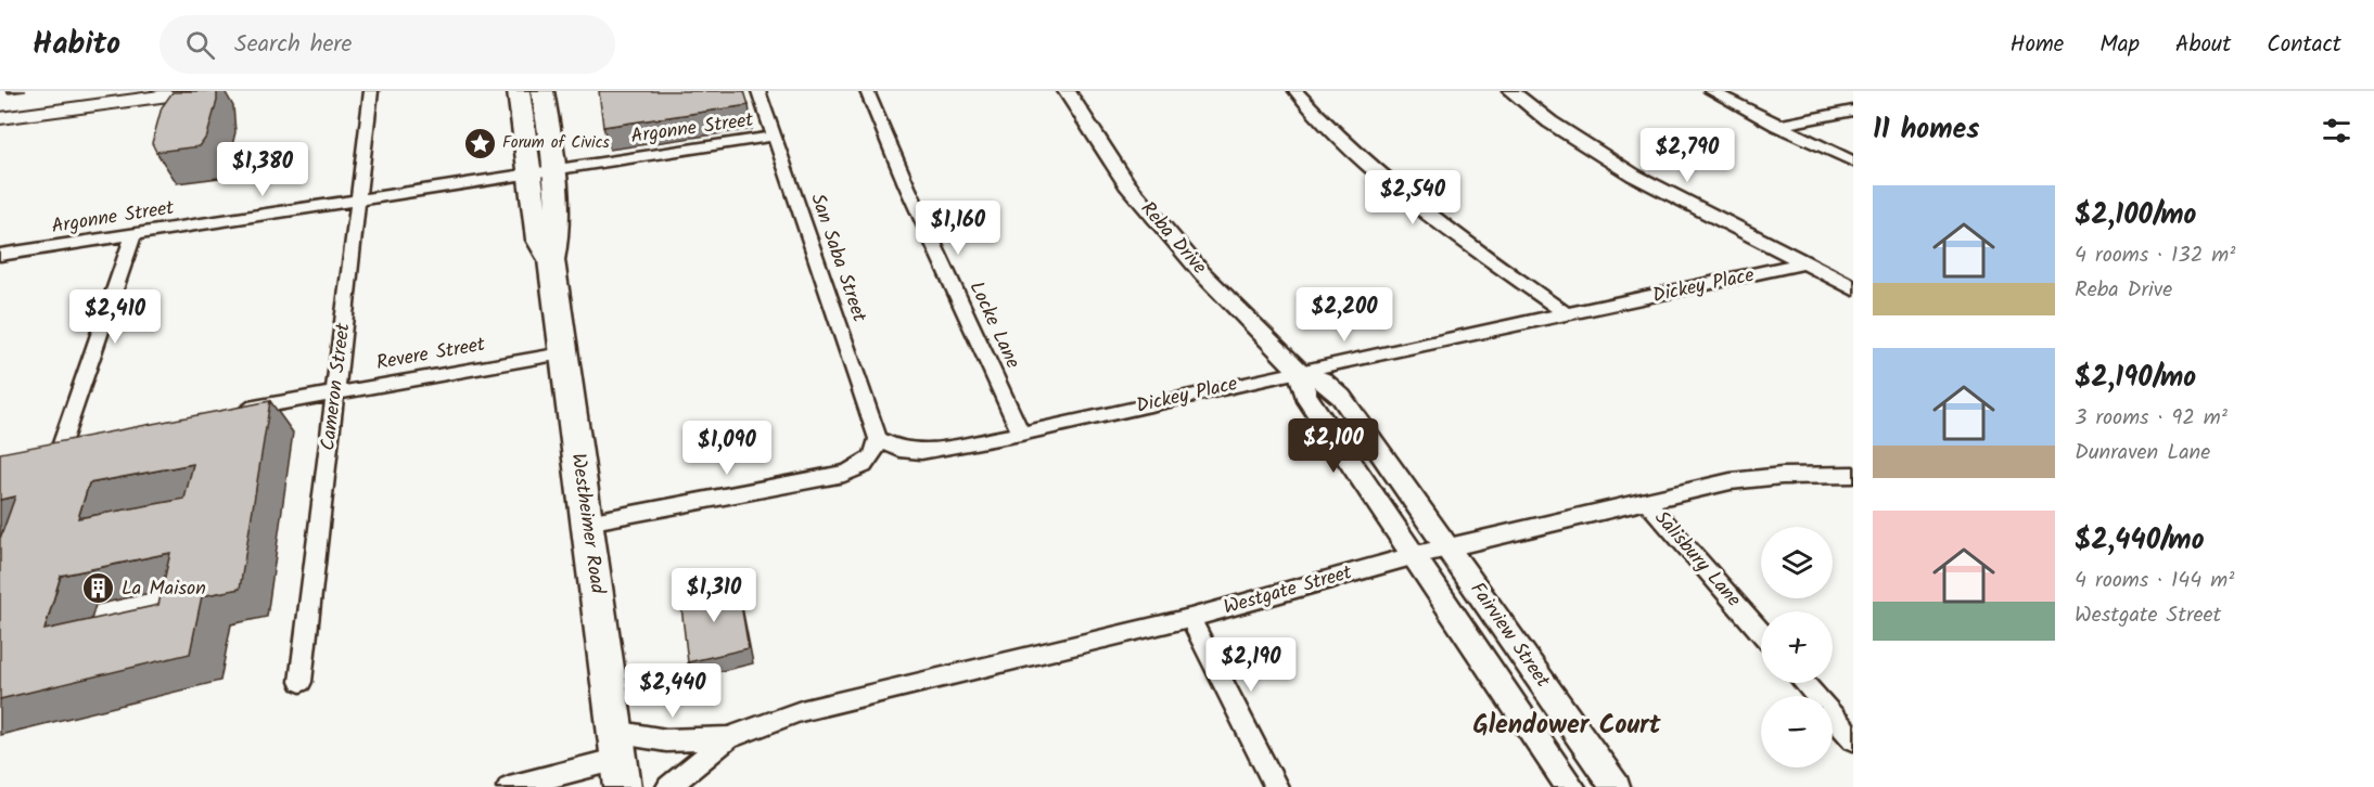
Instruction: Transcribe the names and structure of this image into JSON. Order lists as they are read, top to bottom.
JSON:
{
  "streets": {
    "main road": ["Westheimer Road"],
    "street": [
      "Argonne Street",
      "Reba Drive",
      "San Saba Street",
      "Dickey Place",
      "Locke Lane",
      "Revere Street",
      "Cameron Street",
      "Salisbury Lane",
      "Westgate Street",
      "Fairview Street"
    ]
  },
  "crossings": [
    ["Argonne Street", "San Saba Street"],
    ["Argonne Street", "Cameron Street"],
    ["Argonne Street", "Westheimer Road"],
    ["Reba Drive", "Dickey Place"],
    ["Reba Drive", "Westgate Street"],
    ["Reba Drive", "Fairview Street"],
    ["San Saba Street", "Dickey Place"],
    ["Dickey Place", "Locke Lane"],
    ["Revere Street", "Cameron Street"],
    ["Revere Street", "Westheimer Road"],
    ["Westheimer Road", "Westgate Street"],
    ["Salisbury Lane", "Westgate Street"],
    ["Westgate Street", "Fairview Street"]
  ],
  "districts": ["Glendower Court"],
  "places": {
    "place": ["Forum of Civics"],
    "building": ["La Maison"]
  },
  "page": {
    "header": "Habito",
    "search": "Search here",
    "nav": [
      "Home",
      "Map",
      "About",
      "Contact"
    ],
    "heading": "11 homes",
    "price": [
      "$2,790",
      "$1,380",
      "$2,540",
      "$1,160",
      "$2,200",
      "$2,410",
      "$2,100",
      "$1,090",
      "$1,310",
      "$2,190",
      "$2,440"
    ],
    "list": [
      {
        "name": "$2,100/mo",
        "note": "4 rooms · 132 m² · Reba Drive"
      },
      {
        "name": "$2,190/mo",
        "note": "3 rooms · 92 m² · Dunraven Lane"
      },
      {
        "name": "$2,440/mo",
        "note": "4 rooms · 144 m² · Westgate Street"
      }
    ],
    "map_buttons": ["+", "−"]
  }
}
